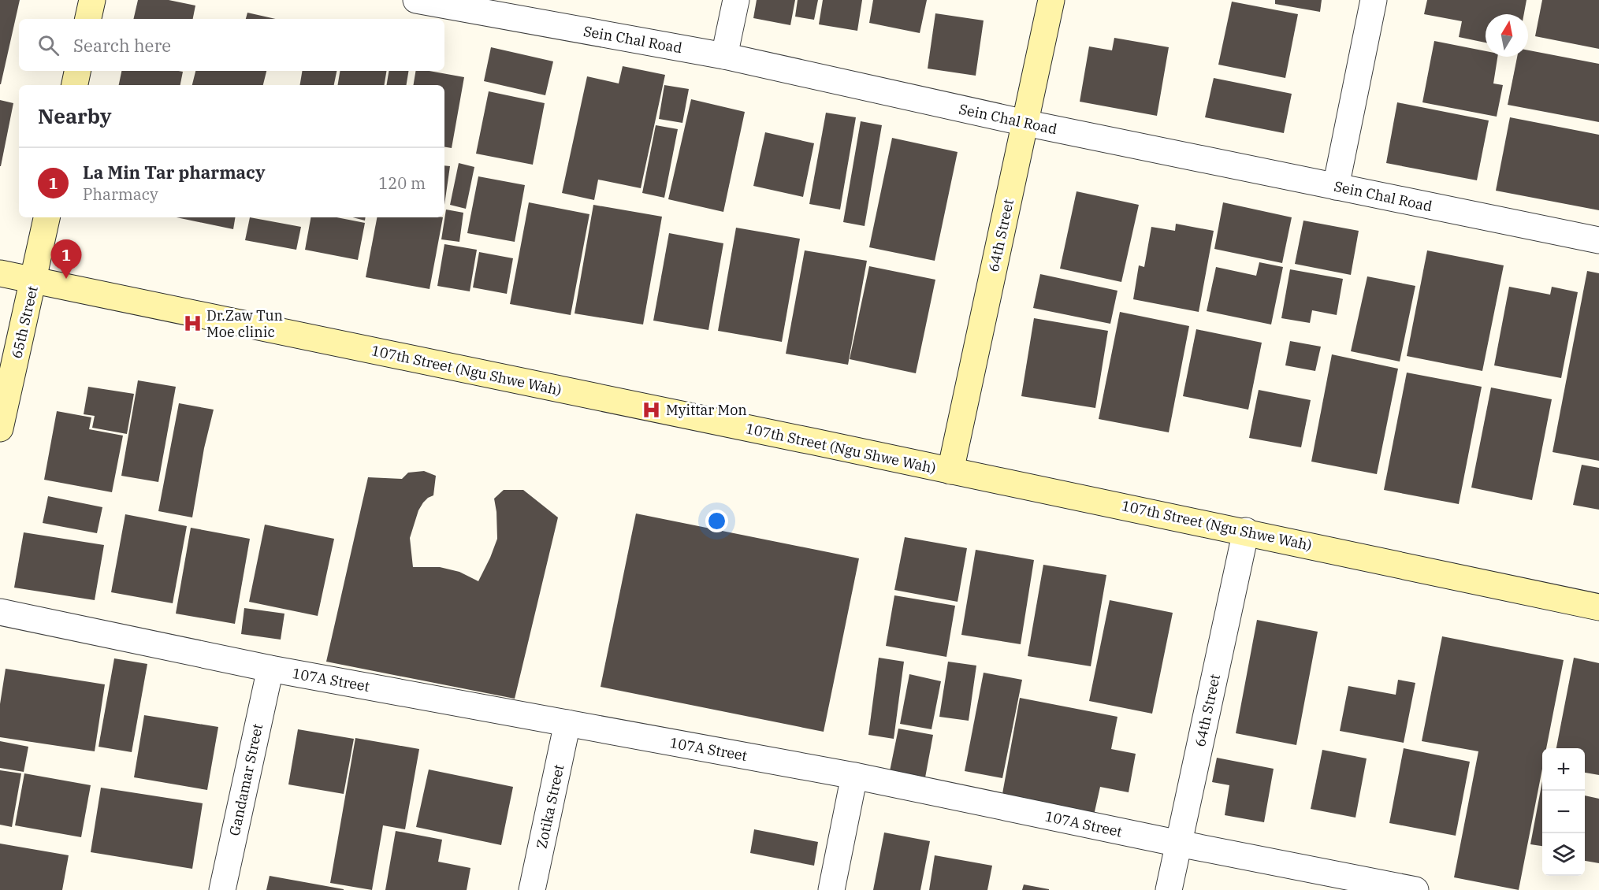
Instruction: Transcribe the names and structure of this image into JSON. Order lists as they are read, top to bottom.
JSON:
{
  "streets": {
    "main road": ["64th Street", "65th Street", "107th Street (Ngu Shwe Wah)"],
    "street": [
      "Sein Chal Road",
      "107A Street",
      "Gandamar Street",
      "Zotika Street"
    ]
  },
  "crossings": [
    ["Sein Chal Road", "64th Street"],
    ["64th Street", "107th Street (Ngu Shwe Wah)"],
    ["64th Street", "107A Street"],
    ["65th Street", "107th Street (Ngu Shwe Wah)"],
    ["107A Street", "Gandamar Street"],
    ["107A Street", "Zotika Street"]
  ],
  "places": {
    "hospital": ["Dr.Zaw Tun Moe clinic", "Myittar Mon"]
  },
  "north": "top",
  "page": {
    "search": "Search here",
    "heading": "Nearby",
    "list": [
      {
        "mark": "1",
        "name": "La Min Tar pharmacy",
        "note": "Pharmacy",
        "value": "120 m"
      }
    ],
    "pins": "1",
    "map_buttons": ["+", "−"]
  }
}
